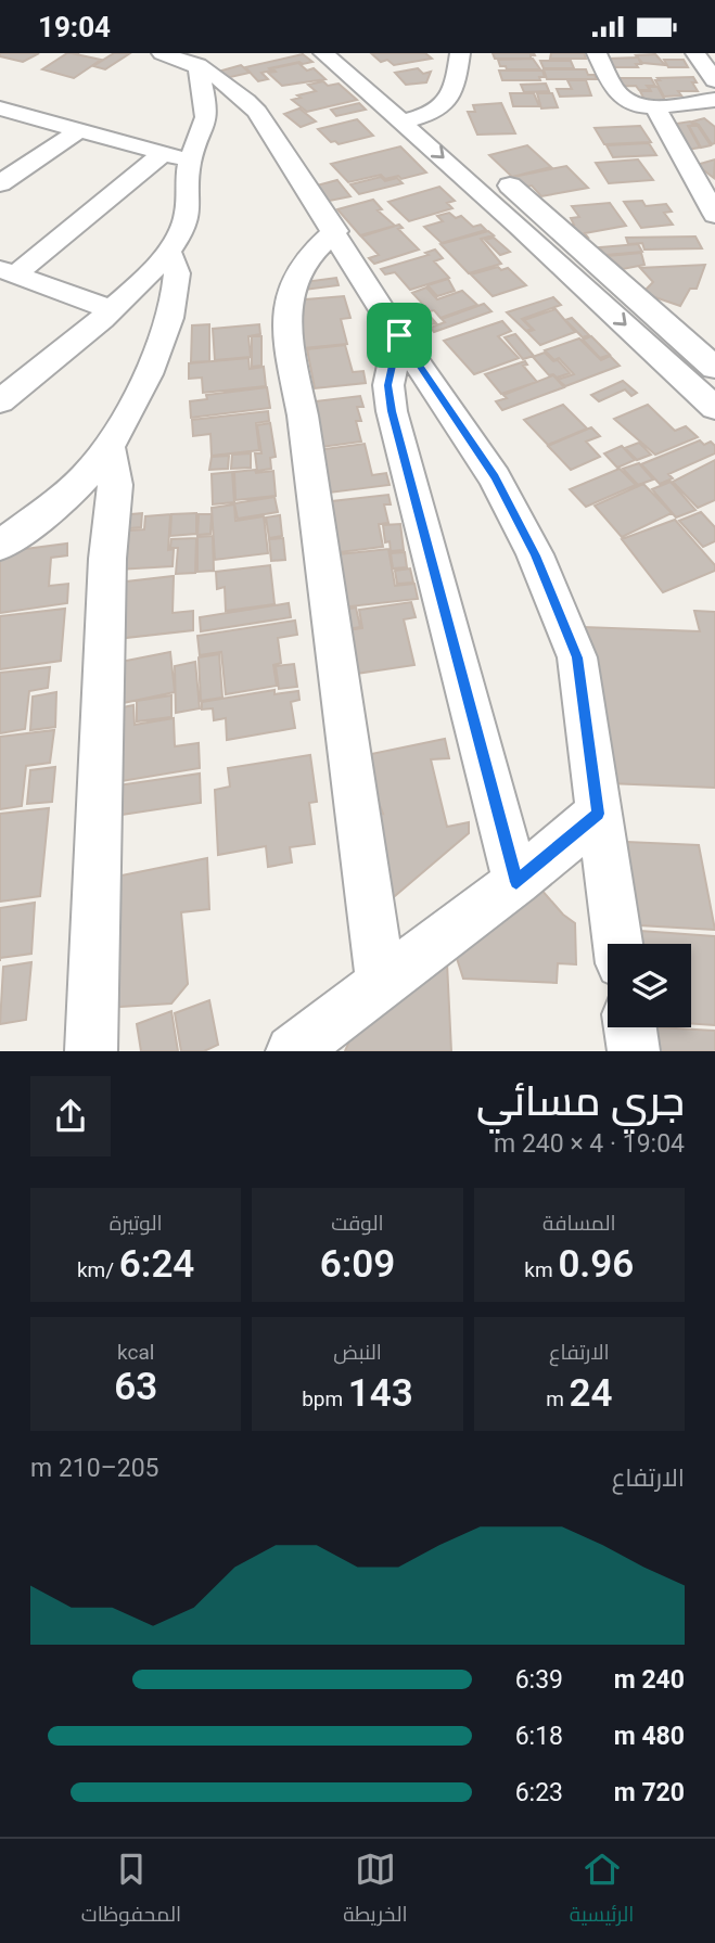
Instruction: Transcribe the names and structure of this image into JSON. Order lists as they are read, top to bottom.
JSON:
{
  "page": {
    "status": "19:04",
    "heading": ["جري مسائي", "19:04 · 4 × 240 m"],
    "stats": [
      ["المسافة", "0.96 km"],
      ["الوقت", "6:09"],
      ["الوتيرة", "6:24 /km"],
      ["الارتفاع", "24 m"],
      ["النبض", "143 bpm"],
      ["kcal", "63"]
    ],
    "chart": ["الارتفاع", "205–210 m"],
    "list": [
      {
        "name": "240 m",
        "note": "6:39"
      },
      {
        "name": "480 m",
        "note": "6:18"
      },
      {
        "name": "720 m",
        "note": "6:23"
      }
    ],
    "tabs": ["الرئيسية", "الخريطة", "المحفوظات"]
  }
}
